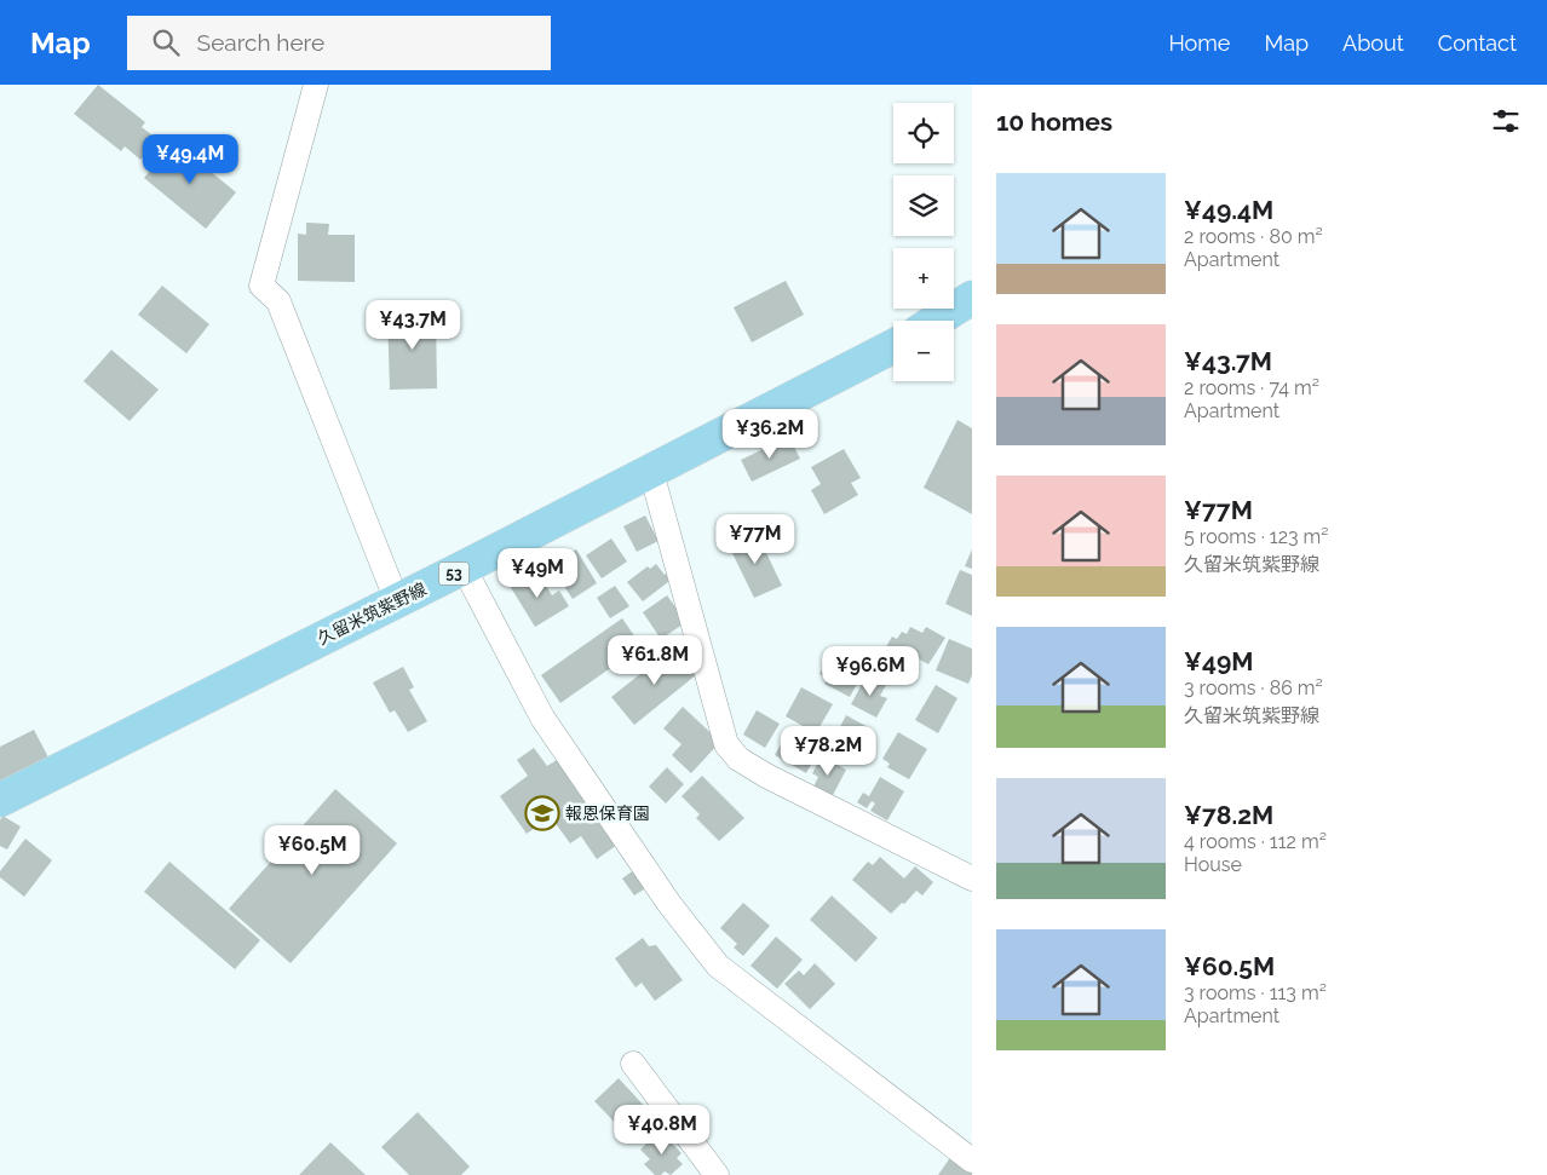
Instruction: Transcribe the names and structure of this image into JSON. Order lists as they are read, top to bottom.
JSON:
{
  "streets": {
    "main road": ["53", "久留米筑紫野線"]
  },
  "places": {
    "school or university": ["報恩保育園"]
  },
  "page": {
    "header": "Map",
    "search": "Search here",
    "nav": [
      "Home",
      "Map",
      "About",
      "Contact"
    ],
    "heading": "10 homes",
    "map_buttons": ["+", "−"],
    "price": [
      "¥49.4M",
      "¥43.7M",
      "¥36.2M",
      "¥77M",
      "¥49M",
      "¥61.8M",
      "¥96.6M",
      "¥78.2M",
      "¥60.5M",
      "¥40.8M"
    ],
    "list": [
      {
        "name": "¥49.4M",
        "note": "2 rooms · 80 m² · Apartment"
      },
      {
        "name": "¥43.7M",
        "note": "2 rooms · 74 m² · Apartment"
      },
      {
        "name": "¥77M",
        "note": "5 rooms · 123 m² · 久留米筑紫野線"
      },
      {
        "name": "¥49M",
        "note": "3 rooms · 86 m² · 久留米筑紫野線"
      },
      {
        "name": "¥78.2M",
        "note": "4 rooms · 112 m² · House"
      },
      {
        "name": "¥60.5M",
        "note": "3 rooms · 113 m² · Apartment"
      }
    ]
  }
}
